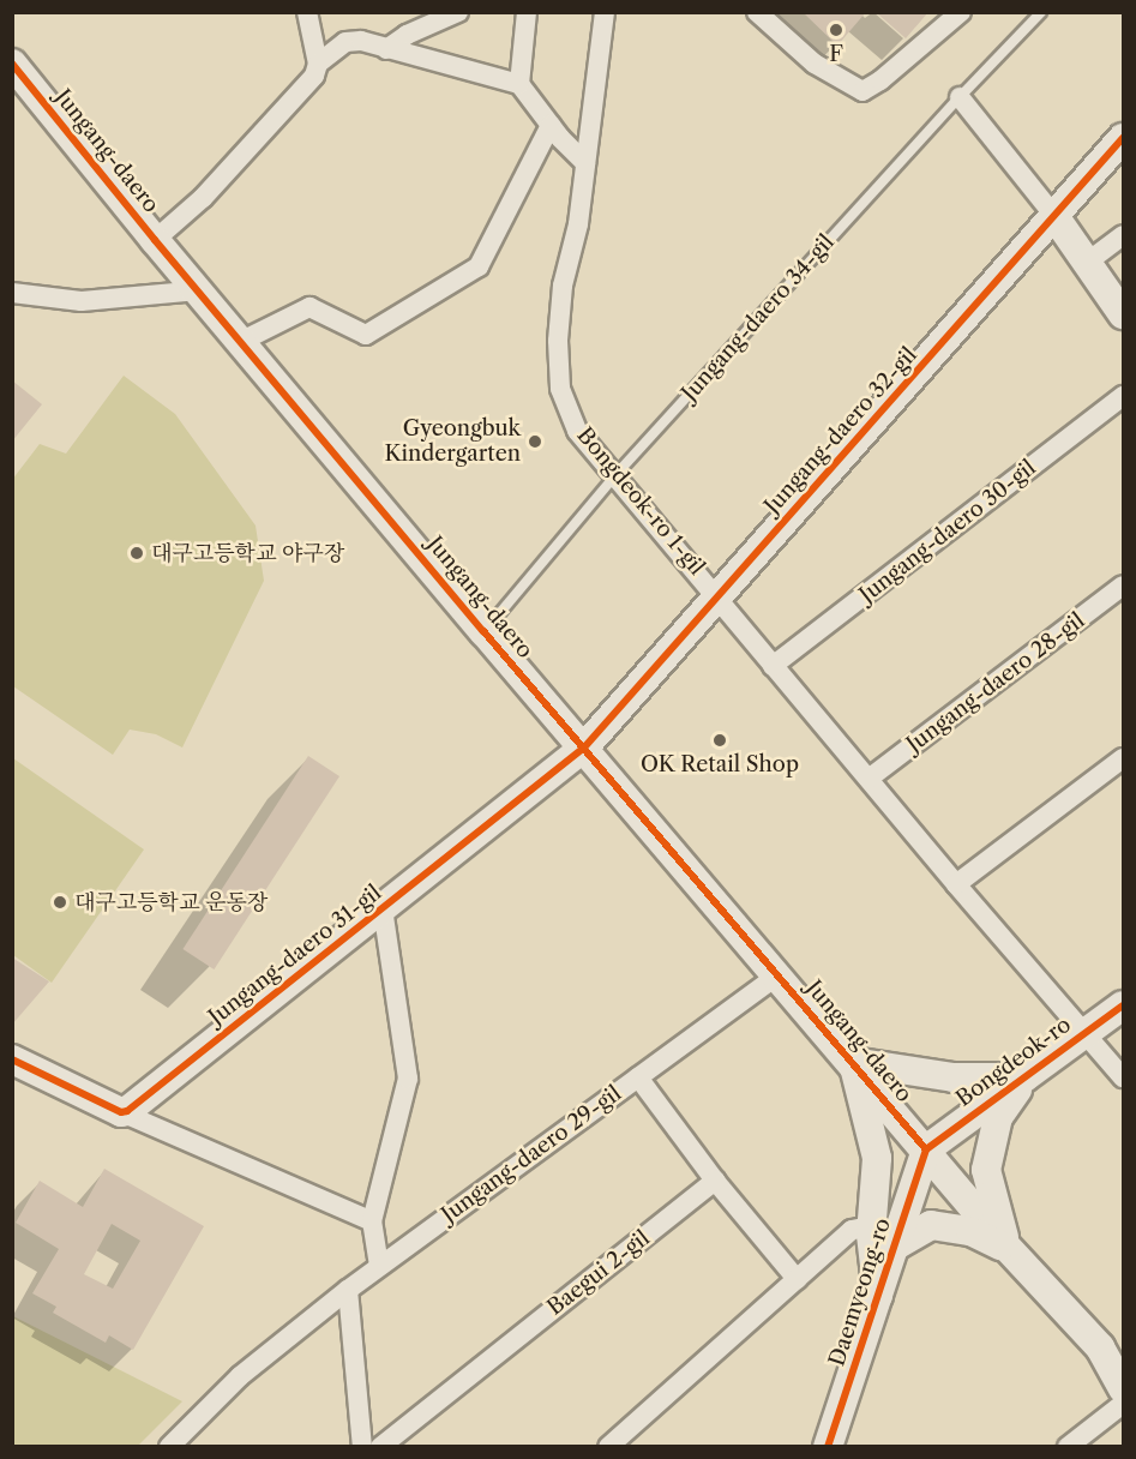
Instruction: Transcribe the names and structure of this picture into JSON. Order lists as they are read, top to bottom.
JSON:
{
  "streets": {
    "main road": [
      "Jungang-daero",
      "Jungang-daero 32-gil",
      "Jungang-daero 31-gil",
      "Bongdeok-ro",
      "Daemyeong-ro"
    ],
    "street": [
      "Bongdeok-ro 1-gil",
      "Jungang-daero 30-gil",
      "Jungang-daero 28-gil",
      "Jungang-daero 29-gil",
      "Baegui 2-gil"
    ],
    "lane": ["Jungang-daero 34-gil"]
  },
  "crossings": [
    ["Jungang-daero", "Jungang-daero 34-gil"],
    ["Jungang-daero", "Jungang-daero 32-gil"],
    ["Jungang-daero", "Jungang-daero 31-gil"],
    ["Jungang-daero", "Bongdeok-ro"],
    ["Jungang-daero", "Jungang-daero 29-gil"],
    ["Jungang-daero", "Daemyeong-ro"],
    ["Jungang-daero 34-gil", "Bongdeok-ro 1-gil"],
    ["Jungang-daero 32-gil", "Bongdeok-ro 1-gil"],
    ["Jungang-daero 32-gil", "Jungang-daero 31-gil"],
    ["Bongdeok-ro 1-gil", "Jungang-daero 30-gil"],
    ["Bongdeok-ro 1-gil", "Jungang-daero 28-gil"],
    ["Bongdeok-ro 1-gil", "Bongdeok-ro"],
    ["Jungang-daero 31-gil", "Jungang-daero 29-gil"],
    ["Bongdeok-ro", "Daemyeong-ro"]
  ],
  "places": [
    "F",
    "Gyeongbuk Kindergarten",
    "대구고등학교 야구장",
    "OK Retail Shop",
    "대구고등학교 운동장"
  ]
}
